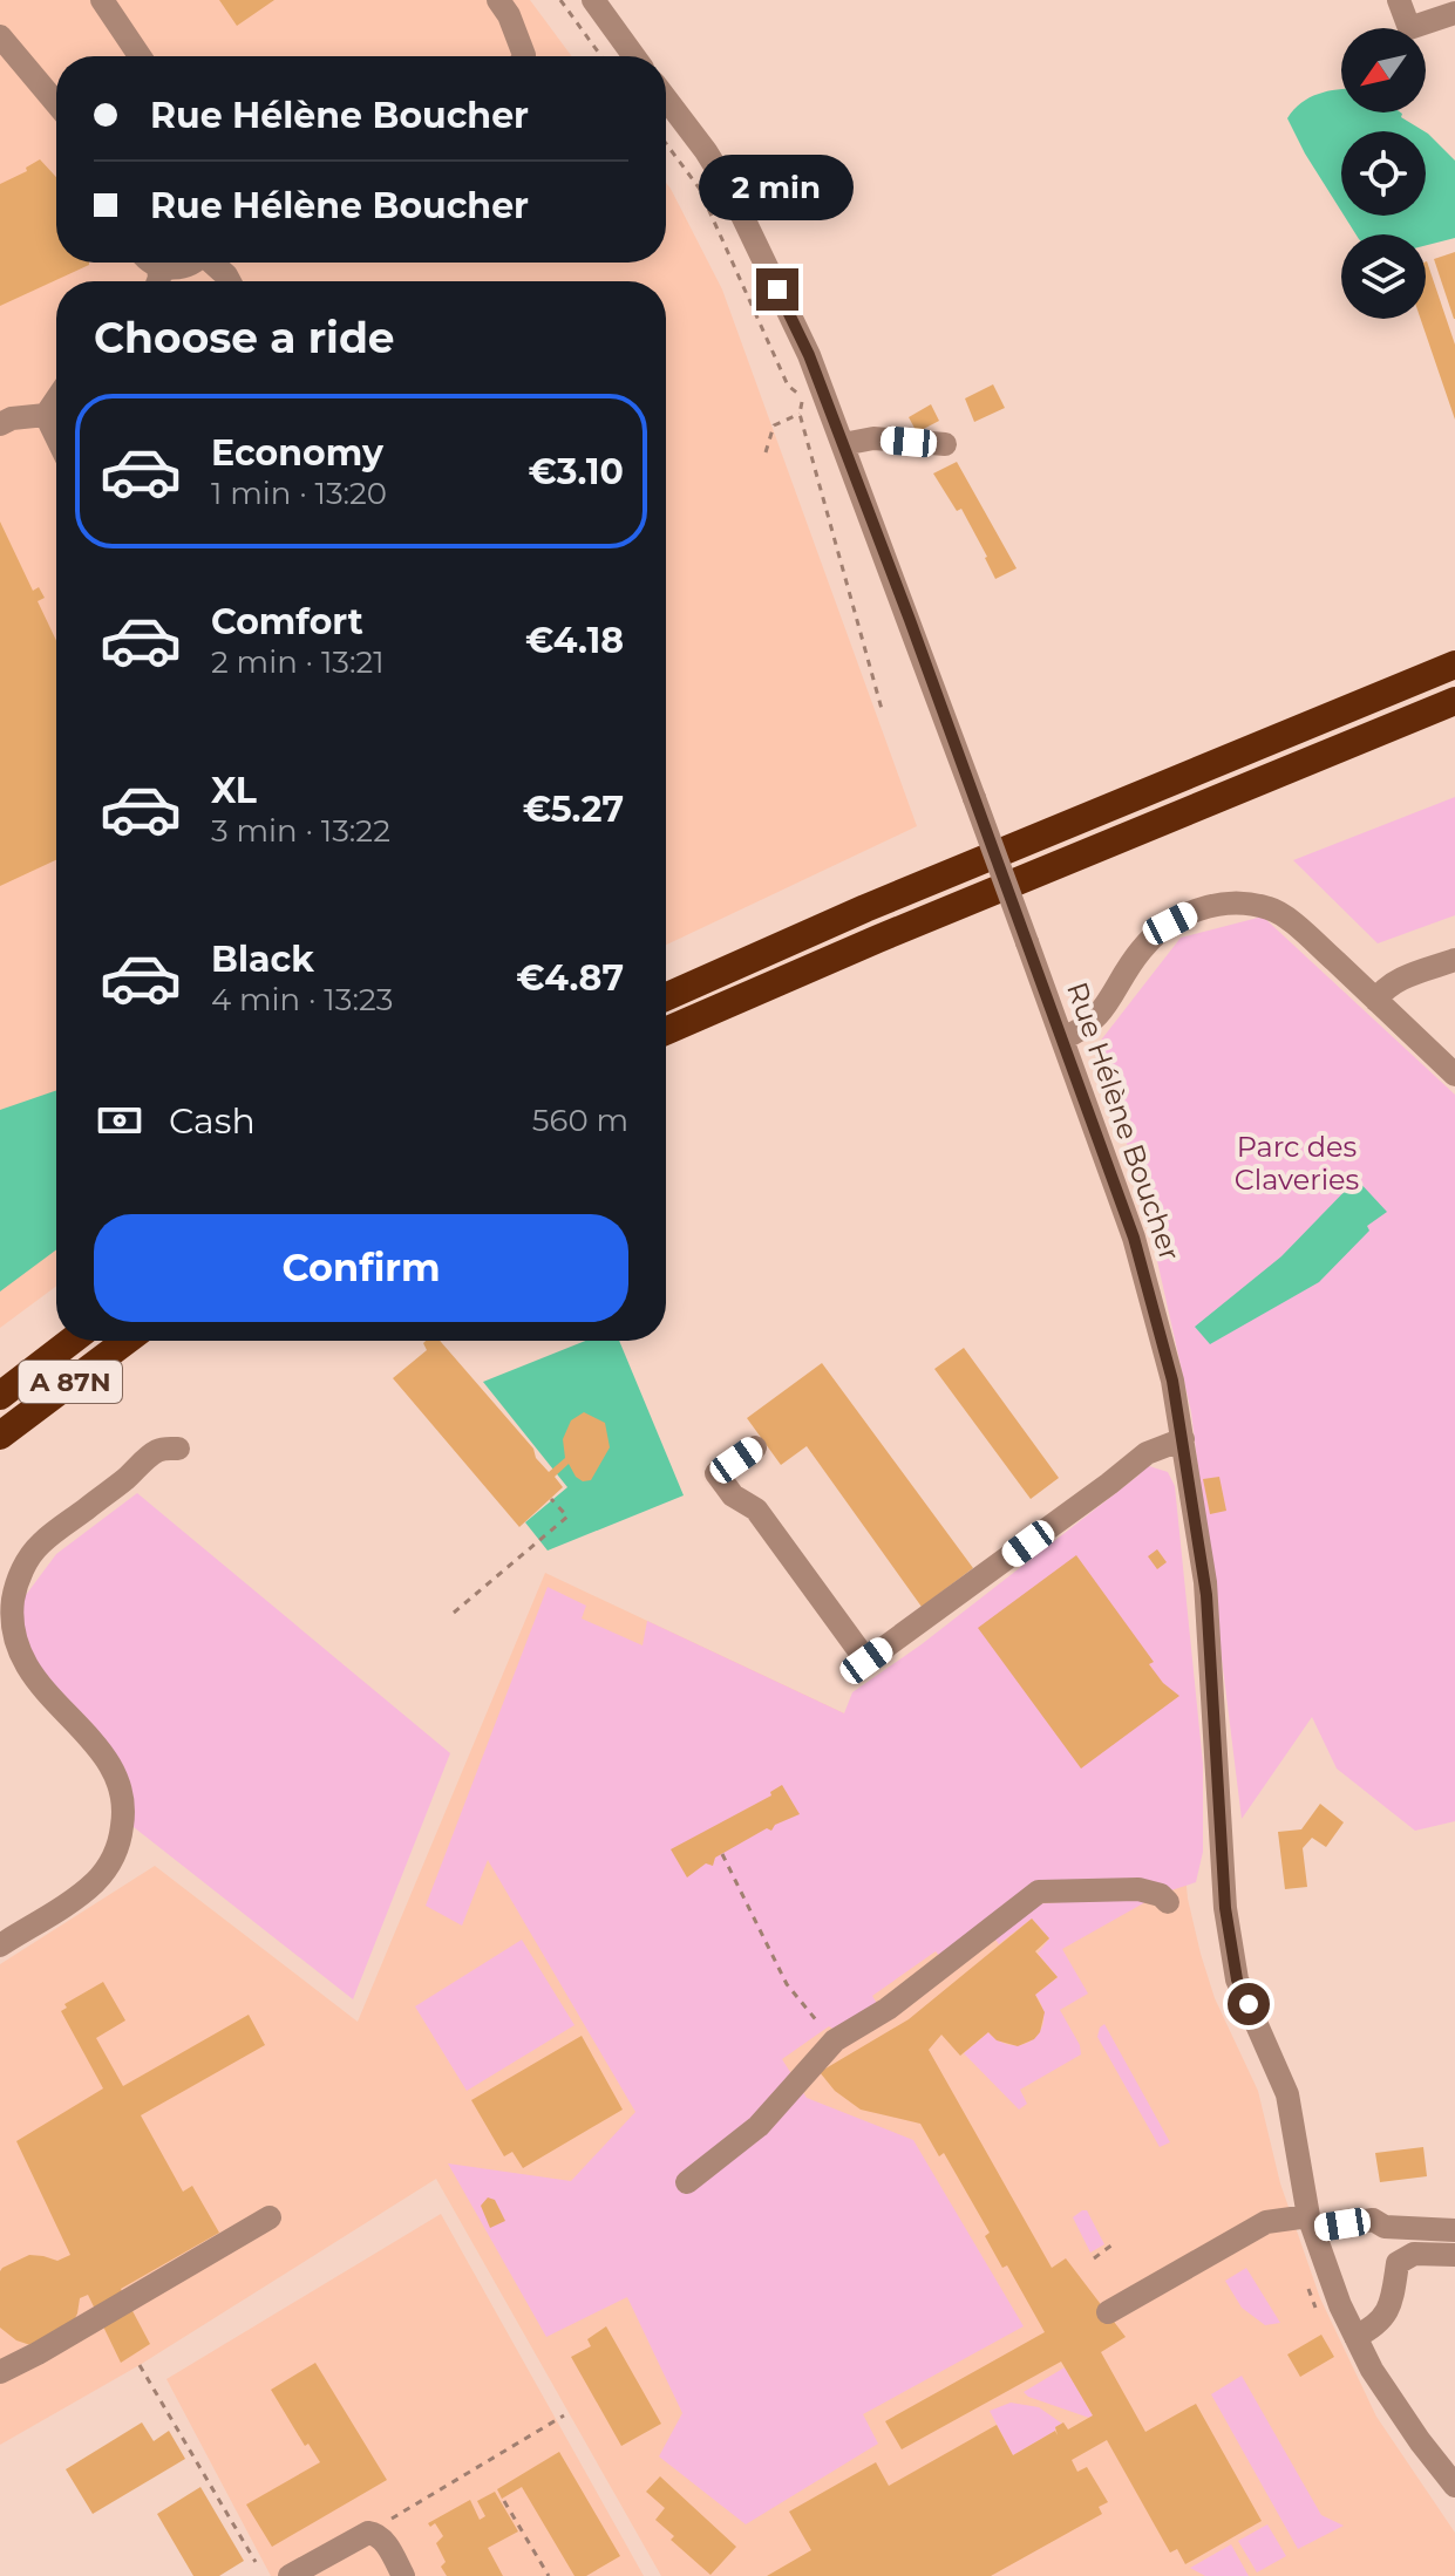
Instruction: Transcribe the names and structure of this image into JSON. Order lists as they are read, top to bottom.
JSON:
{
  "streets": {
    "highway": ["A 87N"],
    "street": ["Rue Hélène Boucher"]
  },
  "parks": ["Parc des Claveries"],
  "north": "bottom left",
  "page": {
    "banner": ["Rue Hélène Boucher", "Rue Hélène Boucher"],
    "bubble": "2 min",
    "heading": "Choose a ride",
    "list": [
      {
        "name": "Economy",
        "note": "1 min · 13:20",
        "value": "€3.10"
      },
      {
        "name": "Comfort",
        "note": "2 min · 13:21",
        "value": "€4.18"
      },
      {
        "name": "XL",
        "note": "3 min · 13:22",
        "value": "€5.27"
      },
      {
        "name": "Black",
        "note": "4 min · 13:23",
        "value": "€4.87"
      }
    ],
    "pay": ["Cash", "560 m"],
    "buttons": "Confirm"
  }
}
